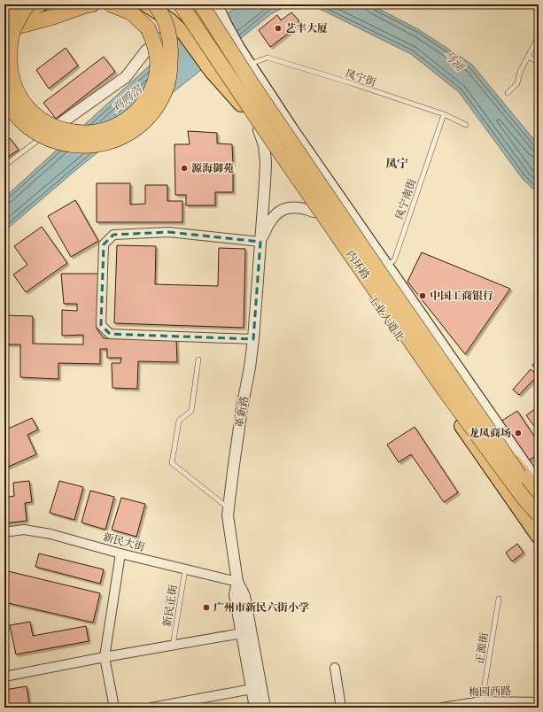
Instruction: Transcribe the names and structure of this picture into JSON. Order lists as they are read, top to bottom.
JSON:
{
  "streets": {
    "highway": ["内环路"],
    "main road": ["工业大道北"],
    "street": ["革新路", "新民大街", "梅园西路"],
    "lane": [
      "凤宁街",
      "凤宁南街",
      "新民正街",
      "正源街"
    ]
  },
  "crossings": [
    ["凤宁街", "凤宁南街"],
    ["凤宁南街", "工业大道北"],
    ["内环路", "工业大道北"],
    ["工业大道北", "革新路"],
    ["革新路", "新民大街"],
    ["新民大街", "新民正街"],
    ["正源街", "梅园西路"]
  ],
  "districts": ["凤宁"],
  "water": ["马涌", "鸡鸭滘"],
  "places": [
    "艺丰大厦",
    "源海御苑",
    "中国工商银行",
    "龙凤商场",
    "广州市新民六街小学"
  ]
}
